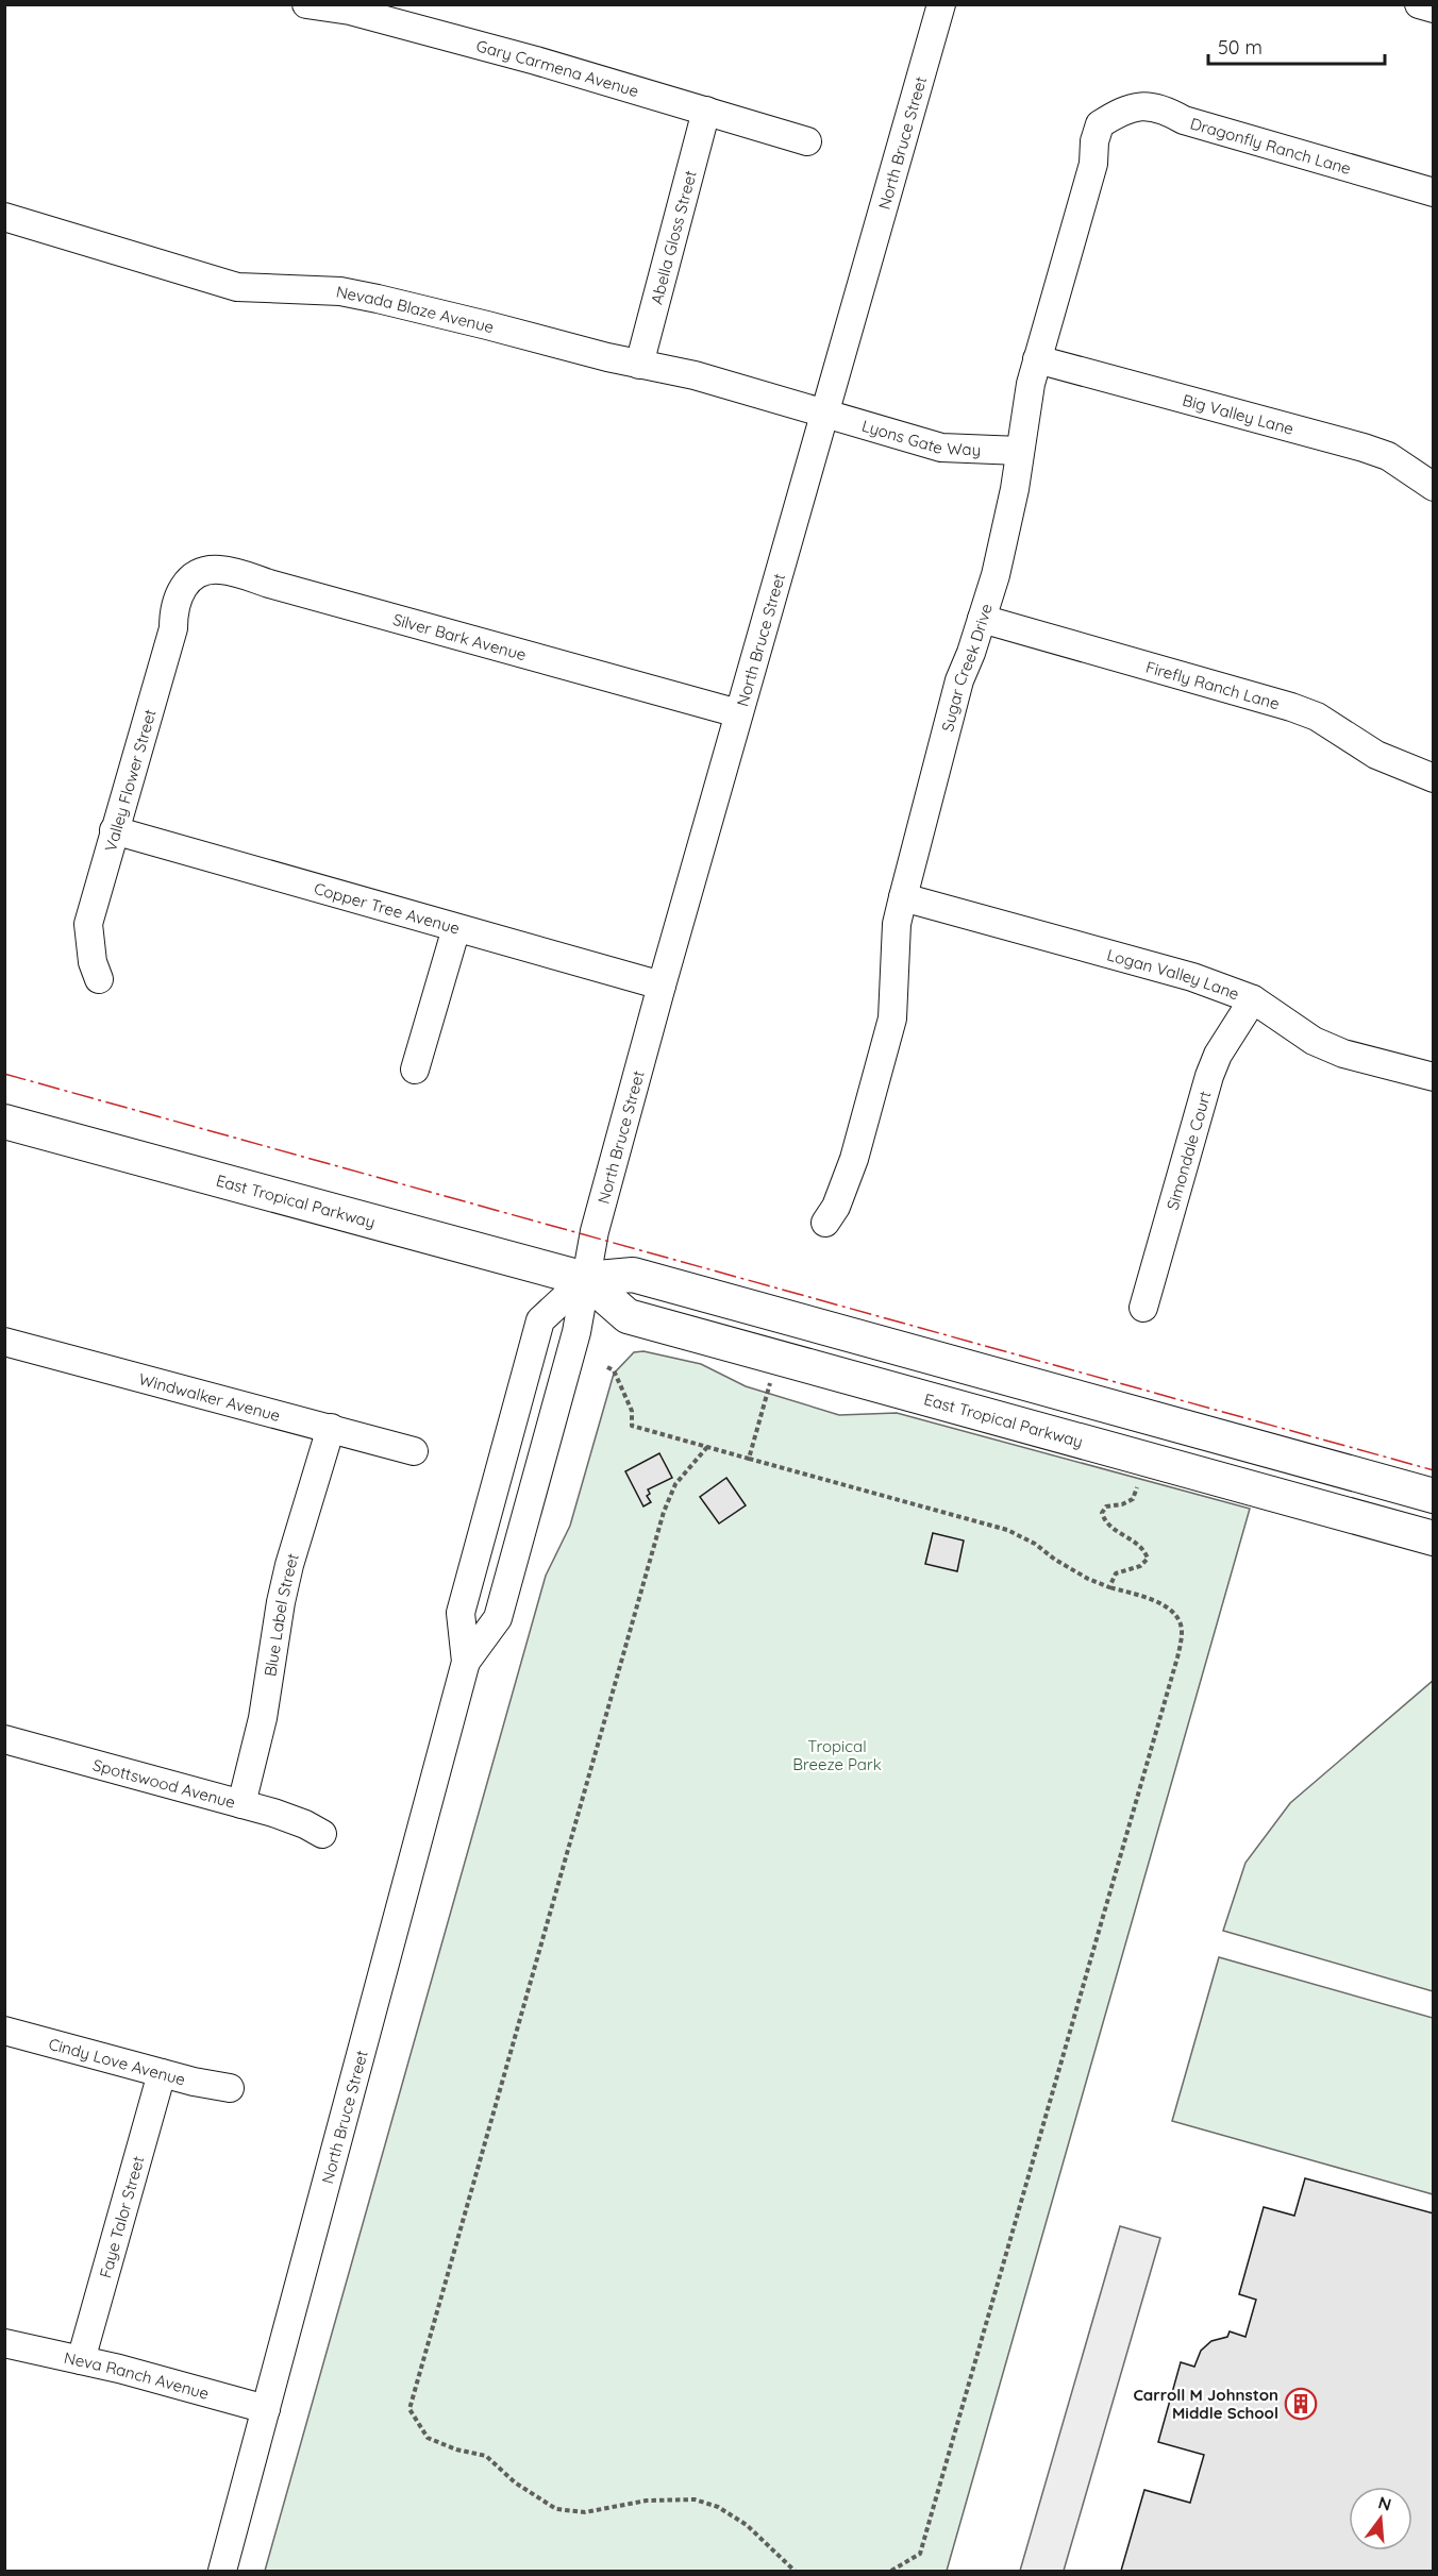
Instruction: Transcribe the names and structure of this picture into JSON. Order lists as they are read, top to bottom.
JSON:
{
  "streets": {
    "main road": ["East Tropical Parkway"],
    "street": [
      "Gary Carmena Avenue",
      "North Bruce Street",
      "Dragonfly Ranch Lane",
      "Abella Gloss Street",
      "Nevada Blaze Avenue",
      "Big Valley Lane",
      "Lyons Gate Way",
      "Silver Bark Avenue",
      "Sugar Creek Drive",
      "Firefly Ranch Lane",
      "Valley Flower Street",
      "Copper Tree Avenue",
      "Logan Valley Lane",
      "Simondale Court",
      "Windwalker Avenue",
      "Blue Label Street",
      "Spottswood Avenue",
      "Cindy Love Avenue",
      "Faye Talor Street",
      "Neva Ranch Avenue"
    ]
  },
  "crossings": [
    ["Gary Carmena Avenue", "Abella Gloss Street"],
    ["North Bruce Street", "Nevada Blaze Avenue"],
    ["North Bruce Street", "Lyons Gate Way"],
    ["North Bruce Street", "Silver Bark Avenue"],
    ["North Bruce Street", "Copper Tree Avenue"],
    ["North Bruce Street", "East Tropical Parkway"],
    ["North Bruce Street", "Neva Ranch Avenue"],
    ["Dragonfly Ranch Lane", "Sugar Creek Drive"],
    ["Abella Gloss Street", "Nevada Blaze Avenue"],
    ["Nevada Blaze Avenue", "Lyons Gate Way"],
    ["Big Valley Lane", "Sugar Creek Drive"],
    ["Lyons Gate Way", "Sugar Creek Drive"],
    ["Silver Bark Avenue", "Valley Flower Street"],
    ["Sugar Creek Drive", "Firefly Ranch Lane"],
    ["Sugar Creek Drive", "Logan Valley Lane"],
    ["Valley Flower Street", "Copper Tree Avenue"],
    ["Logan Valley Lane", "Simondale Court"],
    ["Windwalker Avenue", "Blue Label Street"],
    ["Blue Label Street", "Spottswood Avenue"],
    ["Cindy Love Avenue", "Faye Talor Street"],
    ["Faye Talor Street", "Neva Ranch Avenue"]
  ],
  "parks": ["Tropical Breeze Park"],
  "places": {
    "building": ["Carroll M Johnston Middle School"]
  },
  "scale_bar": "50 m",
  "north": "top"
}
